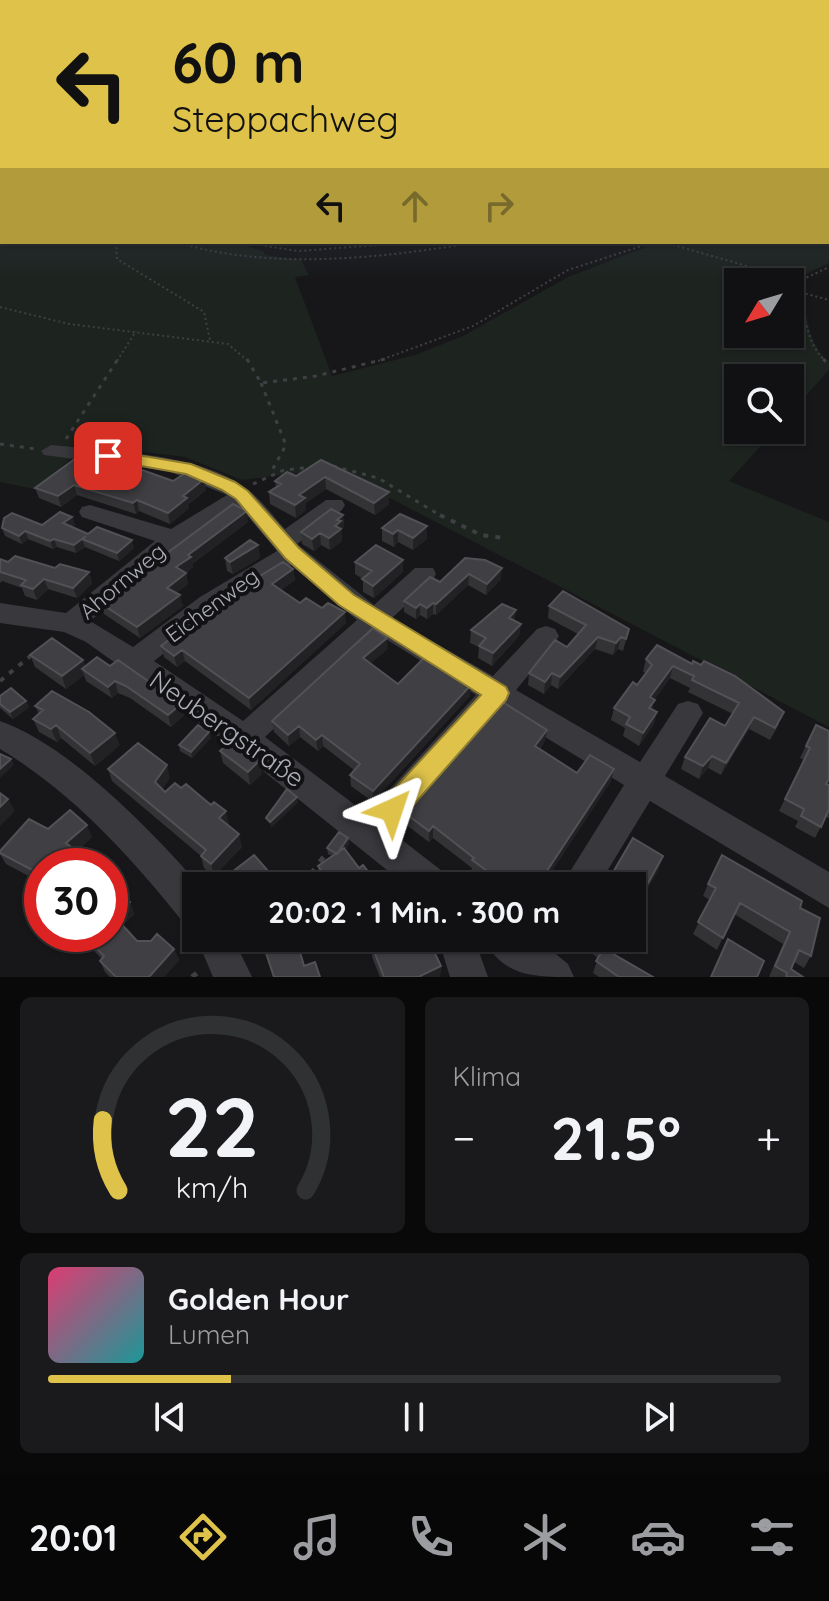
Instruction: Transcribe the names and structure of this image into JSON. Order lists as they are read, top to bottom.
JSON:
{
  "streets": {
    "street": ["Ahornweg", "Eichenweg", "Neubergstraße"]
  },
  "crossings": [
    ["Ahornweg", "Neubergstraße"],
    ["Eichenweg", "Neubergstraße"]
  ],
  "north": "bottom left",
  "page": {
    "turn": ["60 m", "Steppachweg"],
    "limit": "30",
    "trip": "20:02 · 1 Min. · 300 m",
    "tile": "Klima",
    "heat": ["−", "21.5°", "+"],
    "song": ["Golden Hour", "Lumen"],
    "tabs": "20:01",
    "gauge": ["22", "km/h"]
  }
}
